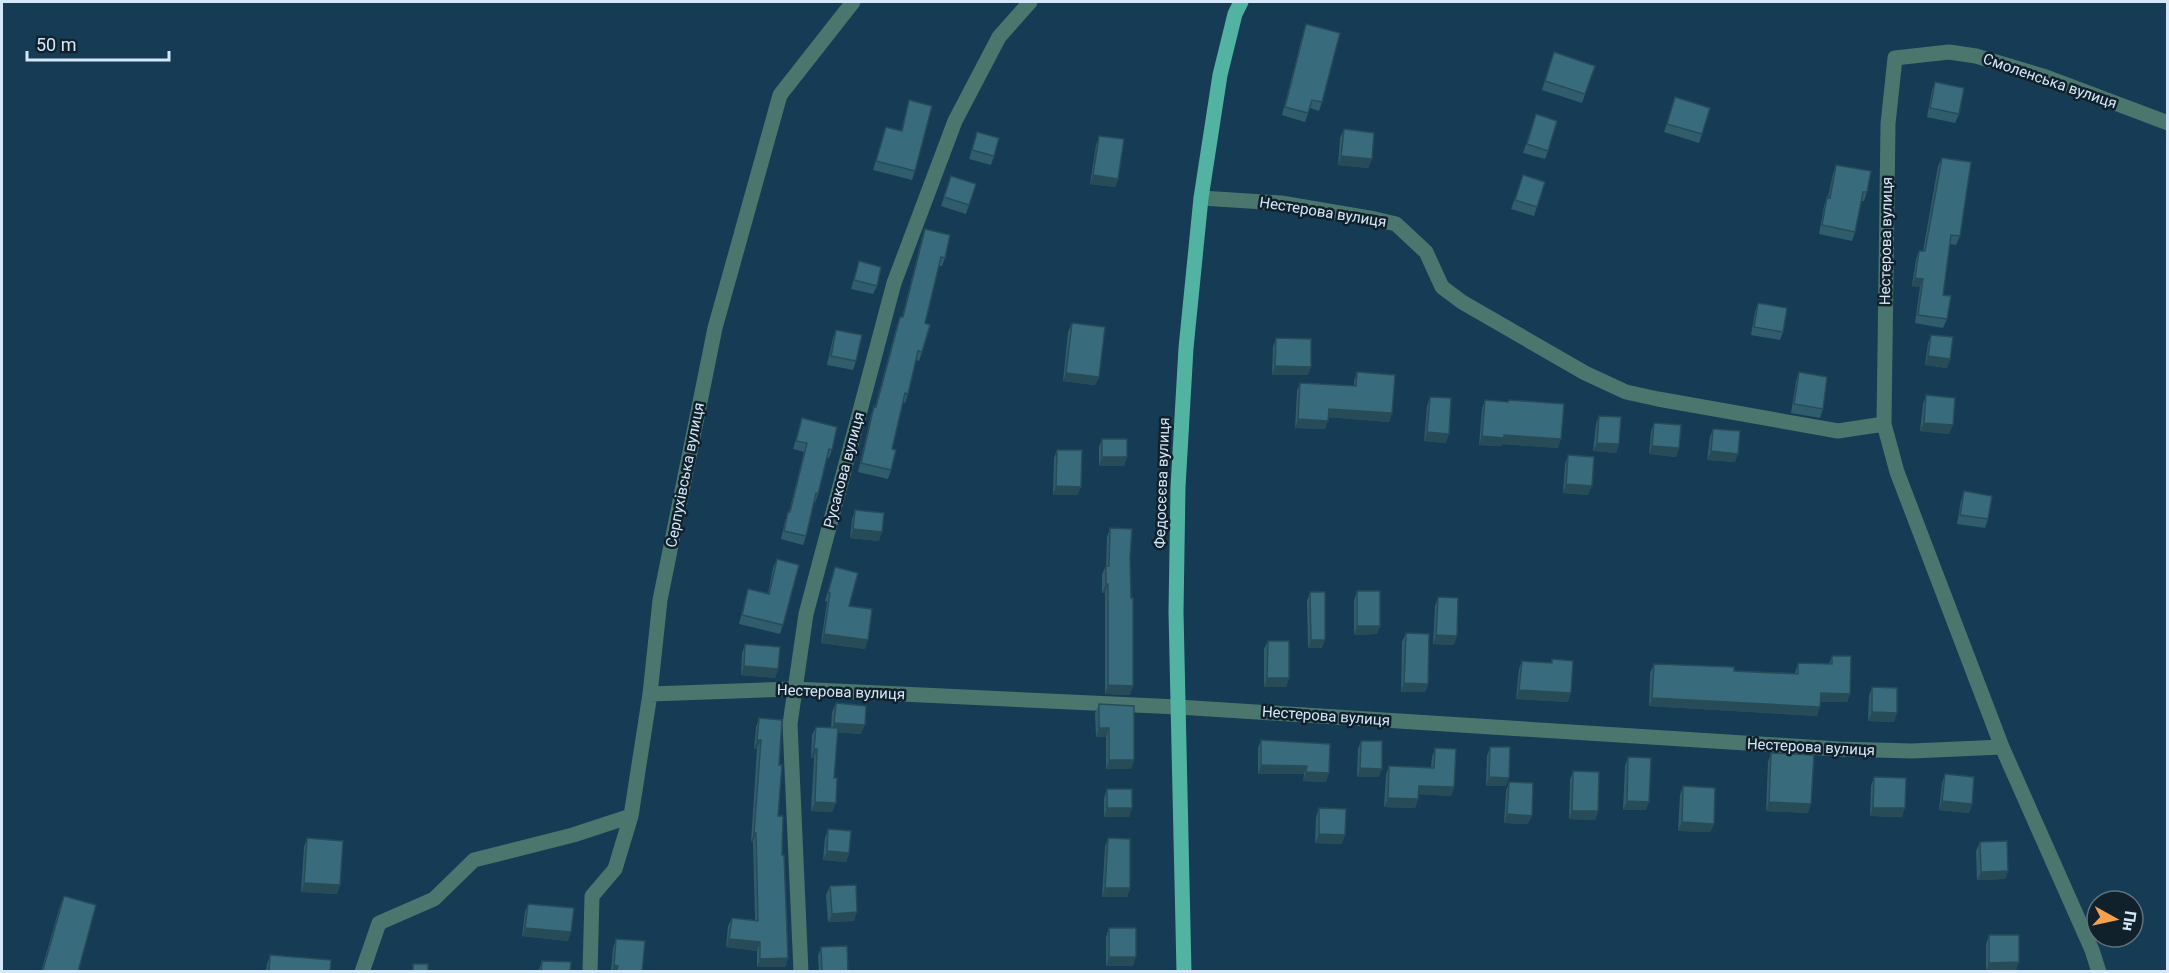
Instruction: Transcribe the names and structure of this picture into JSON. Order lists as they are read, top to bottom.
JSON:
{
  "streets": {
    "main road": ["Федосєєва вулиця"],
    "street": [
      "Смоленська вулиця",
      "Нестерова вулиця",
      "Русакова вулиця",
      "Серпухівська вулиця"
    ]
  },
  "crossings": [
    ["Смоленська вулиця", "Нестерова вулиця"],
    ["Нестерова вулиця", "Русакова вулиця"],
    ["Нестерова вулиця", "Серпухівська вулиця"],
    ["Нестерова вулиця", "Федосєєва вулиця"]
  ],
  "scale_bar": "50 m",
  "north": "right"
}
